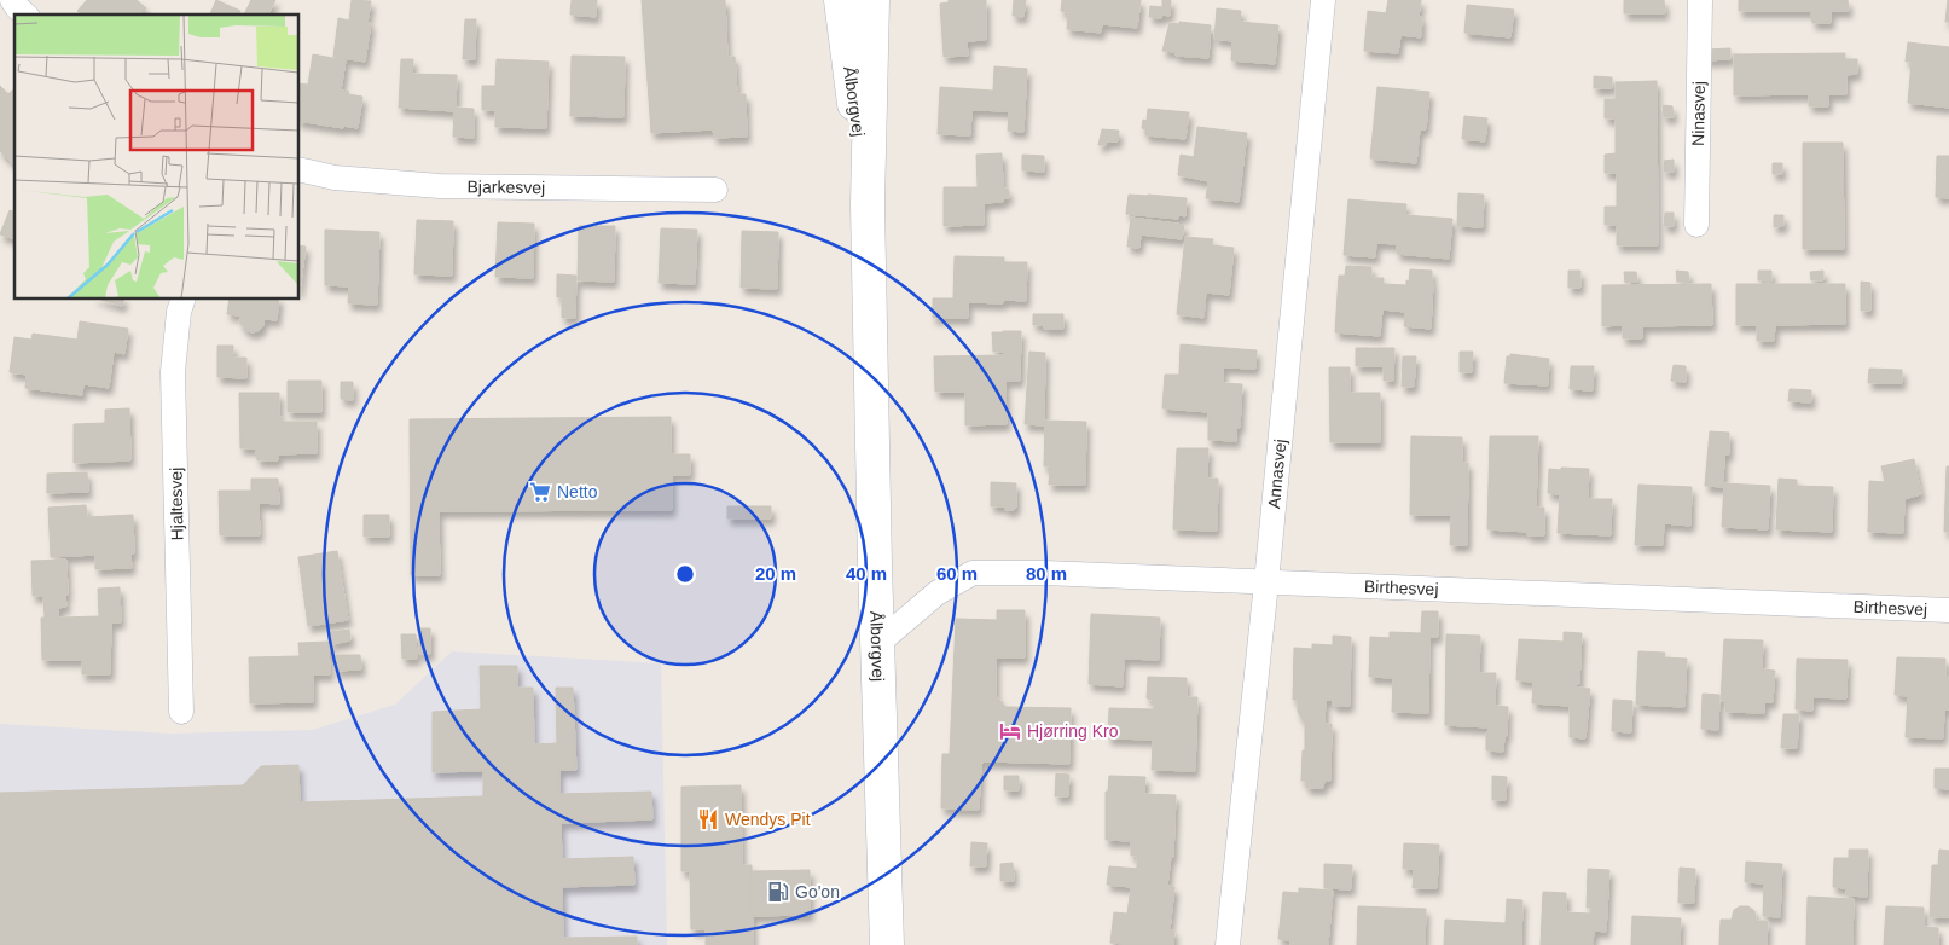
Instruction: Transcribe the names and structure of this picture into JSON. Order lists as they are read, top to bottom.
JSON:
{
  "streets": {
    "main road": ["Ålborgvej"],
    "street": [
      "Ninasvej",
      "Bjarkesvej",
      "Annasvej",
      "Hjaltesvej",
      "Birthesvej"
    ]
  },
  "crossings": [
    ["Ålborgvej", "Birthesvej"],
    ["Annasvej", "Birthesvej"]
  ],
  "places": {
    "supermarket": ["Netto"],
    "hotel": ["Hjørring Kro"],
    "restaurant": ["Wendys Pit"],
    "fuel station": ["Go'on"]
  },
  "rings": [
    "20 m",
    "40 m",
    "60 m",
    "80 m"
  ]
}
